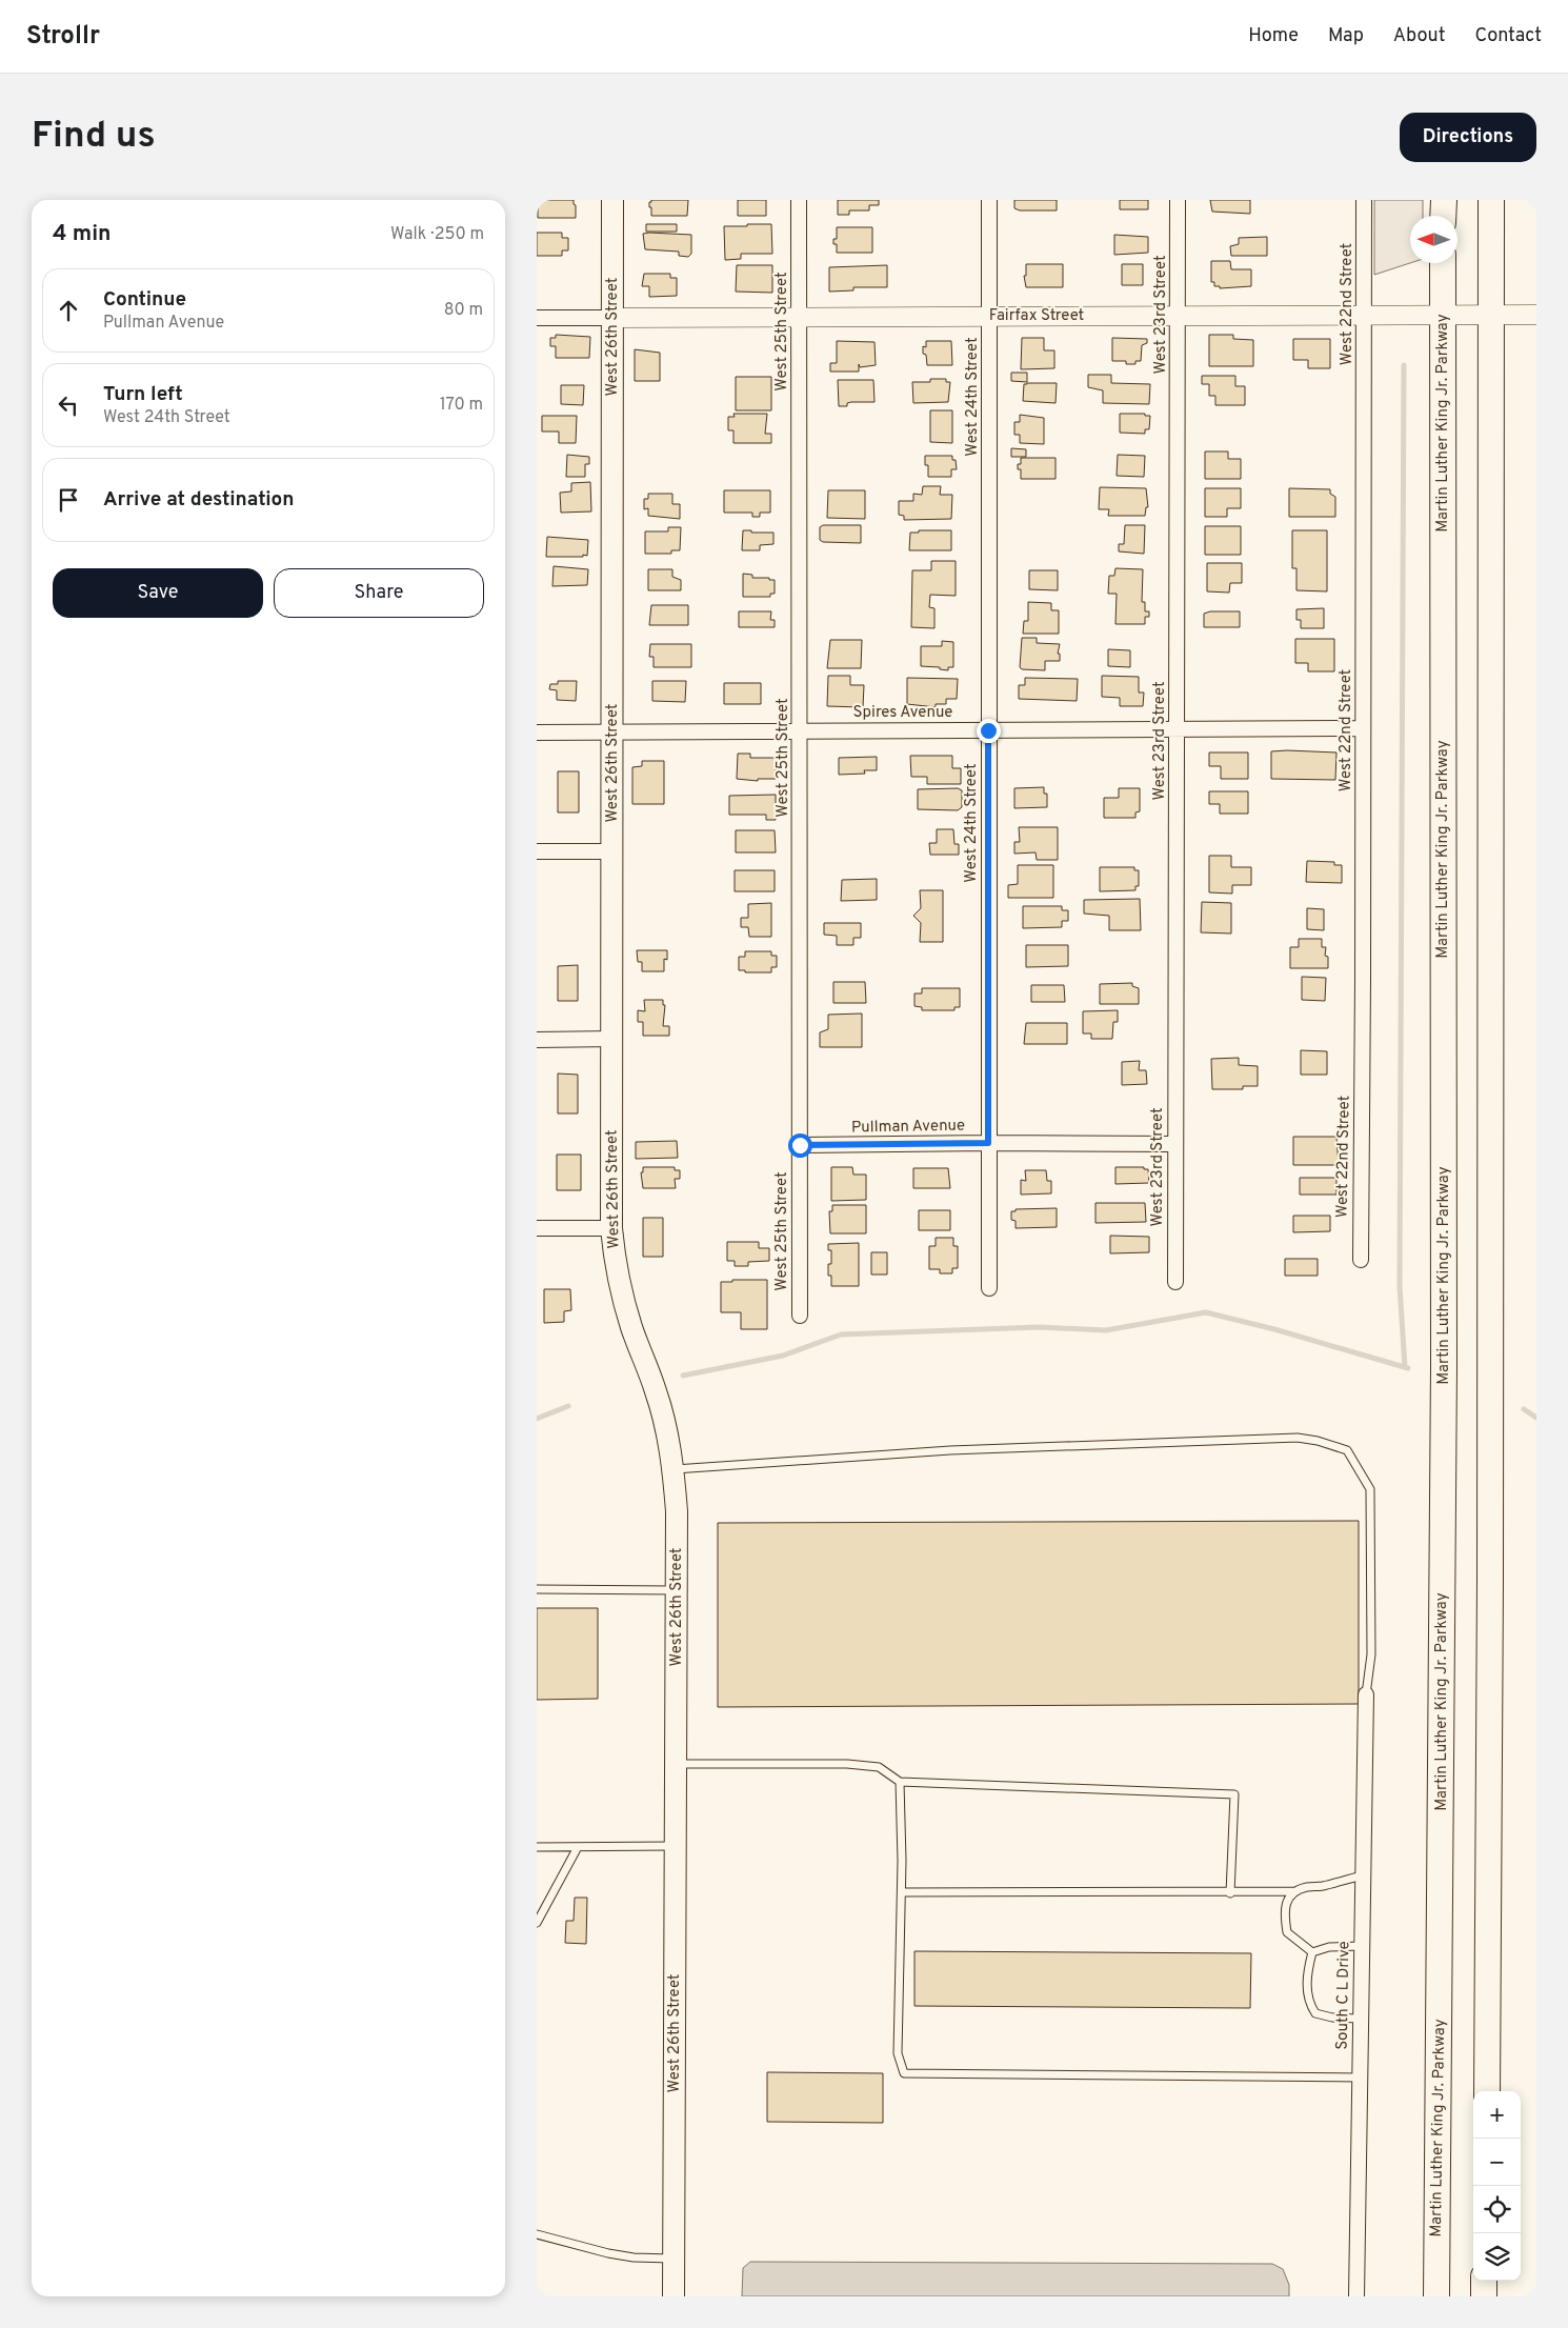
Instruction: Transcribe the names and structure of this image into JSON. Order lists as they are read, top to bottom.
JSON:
{
  "streets": {
    "highway": ["Martin Luther King Jr. Parkway"],
    "main road": ["West 26th Street"],
    "street": [
      "West 22nd Street",
      "West 23rd Street",
      "Fairfax Street",
      "West 25th Street",
      "West 24th Street",
      "Spires Avenue",
      "Pullman Avenue",
      "South C L Drive"
    ]
  },
  "crossings": [
    ["West 22nd Street", "Fairfax Street"],
    ["West 22nd Street", "Spires Avenue"],
    ["West 23rd Street", "Fairfax Street"],
    ["West 23rd Street", "Spires Avenue"],
    ["West 23rd Street", "Pullman Avenue"],
    ["Fairfax Street", "West 25th Street"],
    ["Fairfax Street", "West 26th Street"],
    ["Fairfax Street", "West 24th Street"],
    ["Fairfax Street", "Martin Luther King Jr. Parkway"],
    ["West 25th Street", "Spires Avenue"],
    ["West 25th Street", "Pullman Avenue"],
    ["West 26th Street", "Spires Avenue"],
    ["West 24th Street", "Spires Avenue"],
    ["West 24th Street", "Pullman Avenue"]
  ],
  "north": "left",
  "page": {
    "header": "Strollr",
    "nav": [
      "Home",
      "Map",
      "About",
      "Contact"
    ],
    "buttons": [
      "Directions",
      ["Save", "Share"]
    ],
    "title": "Find us",
    "heading": ["4 min", "Walk · 250 m"],
    "list": [
      ["Continue", "Pullman Avenue", "80 m"],
      ["Turn left", "West 24th Street", "170 m"],
      "Arrive at destination"
    ],
    "map_buttons": ["+", "−"]
  }
}
